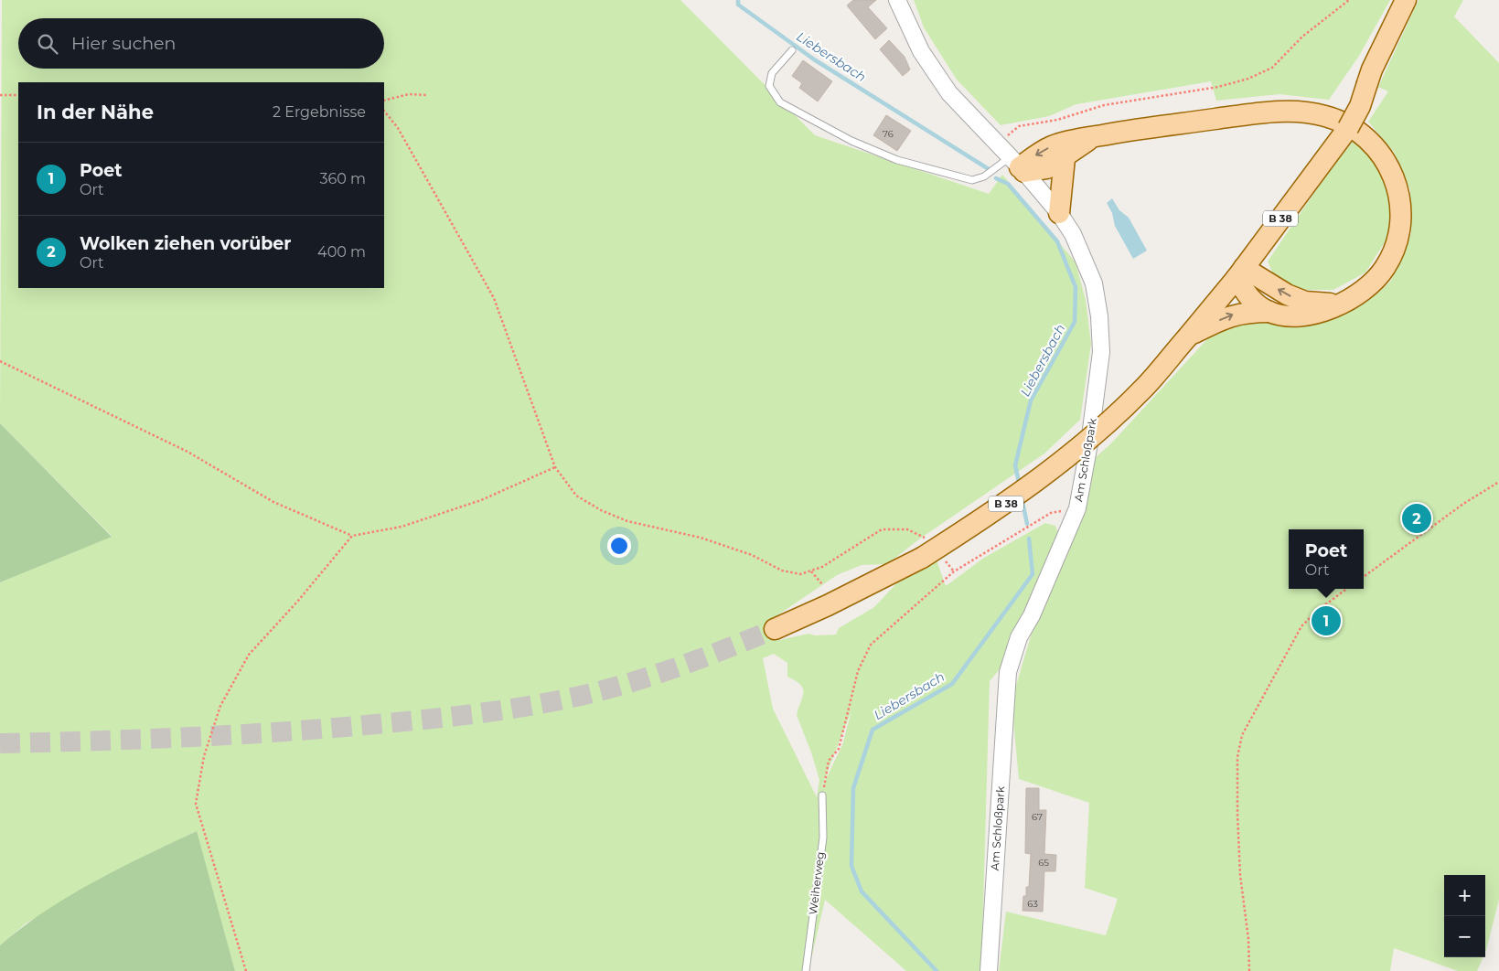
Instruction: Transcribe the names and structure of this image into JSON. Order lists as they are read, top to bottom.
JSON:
{
  "streets": {
    "main road": ["B 38"],
    "street": ["Am Schloßpark"],
    "lane": ["Weiherweg"]
  },
  "water": ["Liebersbach"],
  "house_numbers": [
    "76",
    "67",
    "65",
    "63"
  ],
  "page": {
    "search": "Hier suchen",
    "heading": ["In der Nähe", "2 Ergebnisse"],
    "list": [
      {
        "mark": "1",
        "name": "Poet",
        "note": "Ort",
        "value": "360 m"
      },
      {
        "mark": "2",
        "name": "Wolken ziehen vorüber",
        "note": "Ort",
        "value": "400 m"
      }
    ],
    "pins": ["2", "1"],
    "popup": ["Poet", "Ort"],
    "map_buttons": ["+", "−"]
  }
}
